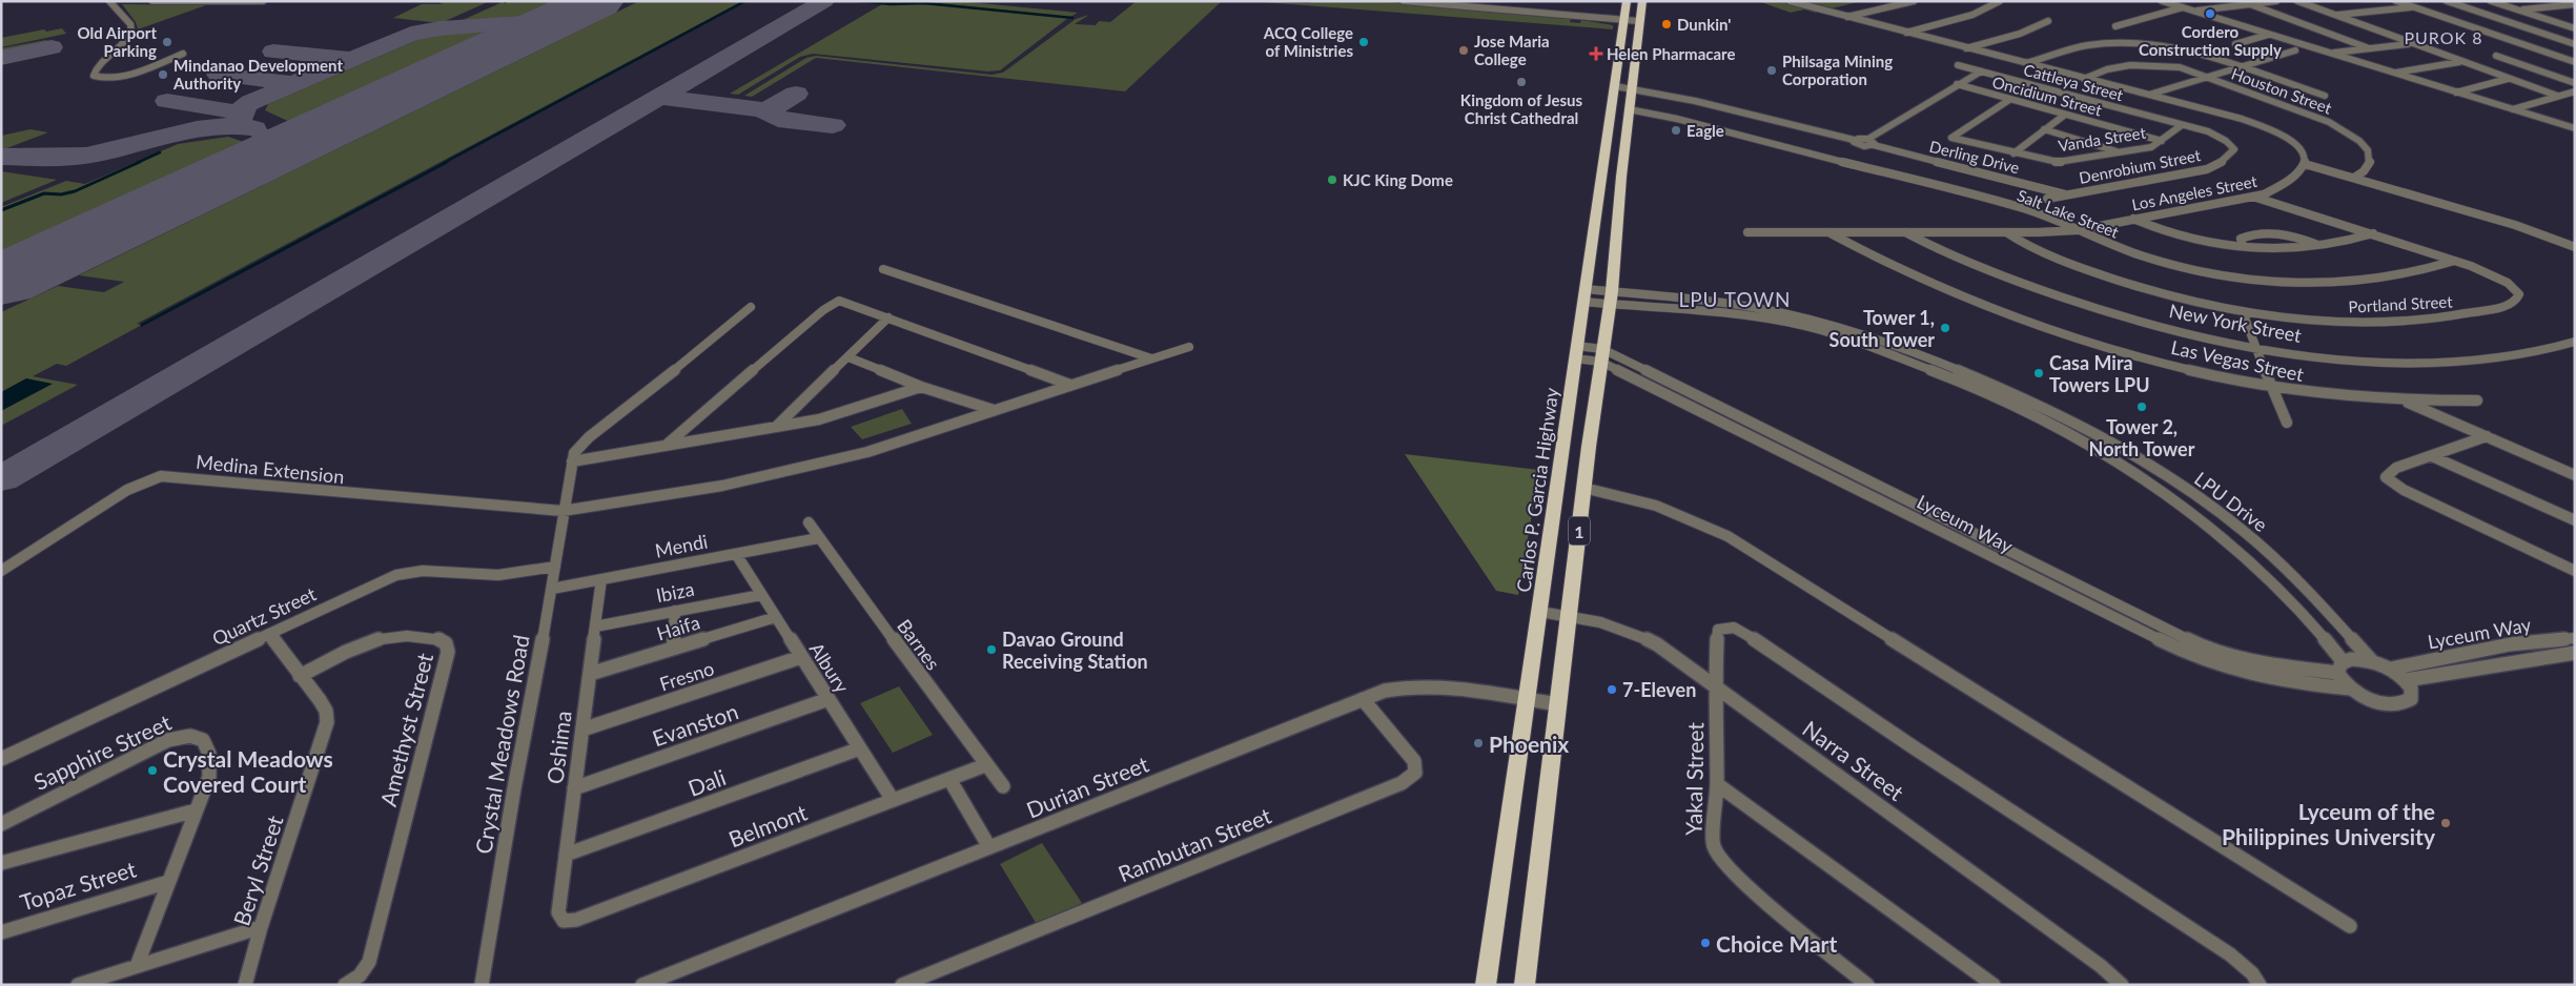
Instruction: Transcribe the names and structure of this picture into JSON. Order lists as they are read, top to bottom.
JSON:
{
  "streets": {
    "highway": ["Carlos P. Garcia Highway", "1"],
    "street": [
      "Cattleya Street",
      "Houston Street",
      "Oncidium Street",
      "Vanda Street",
      "Derling Drive",
      "Denrobium Street",
      "Los Angeles Street",
      "Salt Lake Street",
      "Portland Street",
      "New York Street",
      "Las Vegas Street",
      "Medina Extension",
      "LPU Drive",
      "Lyceum Way",
      "Mendi",
      "Ibiza",
      "Quartz Street",
      "Haifa",
      "Barnes",
      "Albury",
      "Fresno",
      "Evanston",
      "Amethyst Street",
      "Crystal Meadows Road",
      "Oshima",
      "Sapphire Street",
      "Narra Street",
      "Yakal Street",
      "Dali",
      "Durian Street",
      "Belmont",
      "Rambutan Street",
      "Beryl Street",
      "Topaz Street"
    ]
  },
  "crossings": [
    ["Cattleya Street", "Vanda Street"],
    ["Cattleya Street", "Denrobium Street"],
    ["Oncidium Street", "Vanda Street"],
    ["Vanda Street", "Denrobium Street"],
    ["Derling Drive", "Denrobium Street"],
    ["Derling Drive", "Salt Lake Street"],
    ["Derling Drive", "1"],
    ["Los Angeles Street", "Salt Lake Street"],
    ["Los Angeles Street", "Portland Street"],
    ["Los Angeles Street", "New York Street"],
    ["Los Angeles Street", "Las Vegas Street"],
    ["Salt Lake Street", "Portland Street"],
    ["Salt Lake Street", "1"],
    ["Medina Extension", "Crystal Meadows Road"],
    ["Carlos P. Garcia Highway", "LPU Drive"],
    ["Carlos P. Garcia Highway", "Lyceum Way"],
    ["Carlos P. Garcia Highway", "Narra Street"],
    ["Carlos P. Garcia Highway", "Durian Street"],
    ["LPU Drive", "Lyceum Way"],
    ["LPU Drive", "1"],
    ["Lyceum Way", "1"],
    ["1", "Narra Street"],
    ["1", "Durian Street"],
    ["Mendi", "Barnes"],
    ["Mendi", "Albury"],
    ["Mendi", "Crystal Meadows Road"],
    ["Mendi", "Oshima"],
    ["Ibiza", "Albury"],
    ["Ibiza", "Oshima"],
    ["Quartz Street", "Crystal Meadows Road"],
    ["Quartz Street", "Beryl Street"],
    ["Haifa", "Albury"],
    ["Haifa", "Oshima"],
    ["Barnes", "Belmont"],
    ["Albury", "Fresno"],
    ["Albury", "Evanston"],
    ["Albury", "Dali"],
    ["Albury", "Belmont"],
    ["Fresno", "Oshima"],
    ["Evanston", "Oshima"],
    ["Amethyst Street", "Beryl Street"],
    ["Oshima", "Dali"],
    ["Oshima", "Belmont"],
    ["Sapphire Street", "Topaz Street"],
    ["Narra Street", "Yakal Street"],
    ["Durian Street", "Rambutan Street"]
  ],
  "districts": ["PUROK 8", "LPU TOWN"],
  "places": {
    "other": [
      "Cordero Construction Supply",
      "Dunkin'",
      "Old Airport Parking",
      "ACQ College of Ministries",
      "Jose Maria College",
      "Philsaga Mining Corporation",
      "Mindanao Development Authority",
      "Kingdom of Jesus Christ Cathedral",
      "Eagle",
      "KJC King Dome",
      "Tower 1, South Tower",
      "Casa Mira Towers LPU",
      "Tower 2, North Tower",
      "Davao Ground Receiving Station",
      "7-Eleven",
      "Phoenix",
      "Crystal Meadows Covered Court",
      "Lyceum of the Philippines University",
      "Choice Mart"
    ],
    "health": ["Helen Pharmacare"]
  }
}
